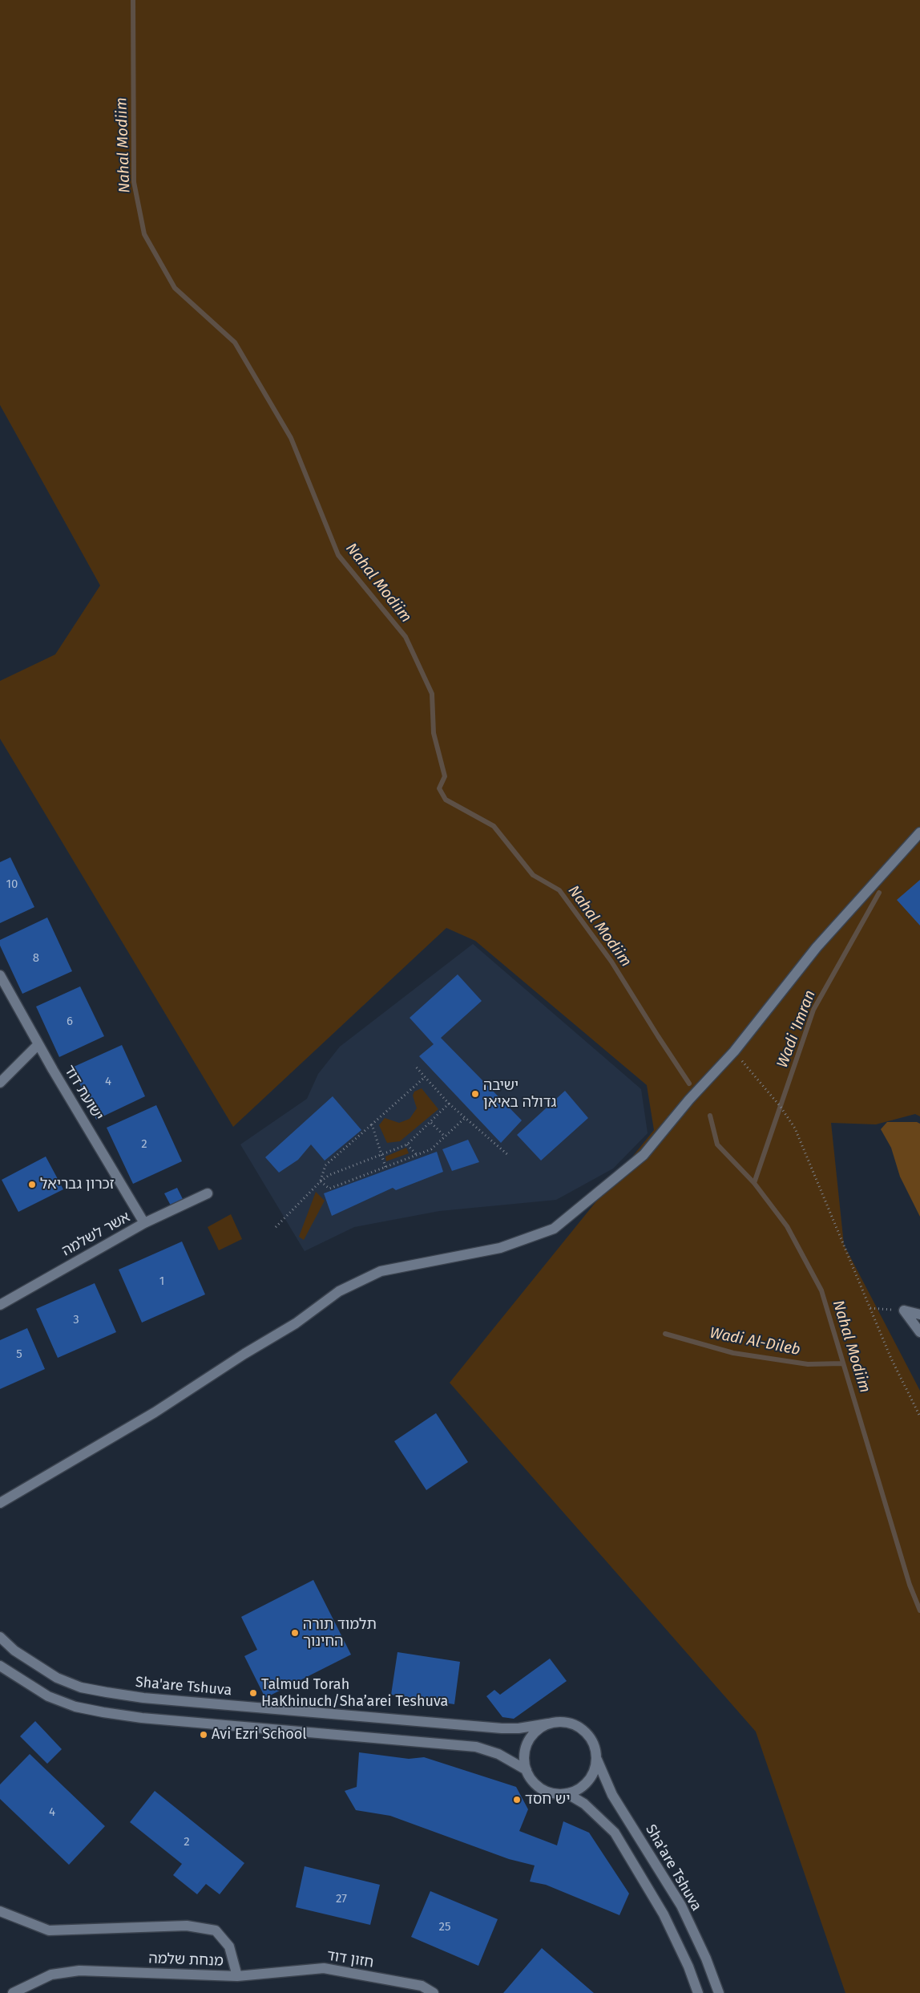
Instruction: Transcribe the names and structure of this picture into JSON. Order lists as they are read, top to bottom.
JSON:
{
  "streets": {
    "street": [
      "ישועת דוד",
      "אשר לשלמה",
      "Sha'are Tshuva",
      "חזון דוד",
      "מנחת שלמה"
    ]
  },
  "crossings": [
    ["ישועת דוד", "אשר לשלמה"],
    ["חזון דוד", "מנחת שלמה"]
  ],
  "water": ["Nahal Modiim", "Wadi 'Imran", "Wadi Al-Dileb"],
  "places": [
    "ישיבה גדולה באיאן",
    "זכרון גבריאל",
    "תלמוד תורה החינוך",
    "Talmud Torah HaKhinuch/Sha’arei Teshuva",
    "Avi Ezri School",
    "יש חסד"
  ],
  "house_numbers": [
    "10",
    "8",
    "6",
    "4",
    "2",
    "1",
    "3",
    "5",
    "4",
    "2",
    "27",
    "25"
  ]
}
